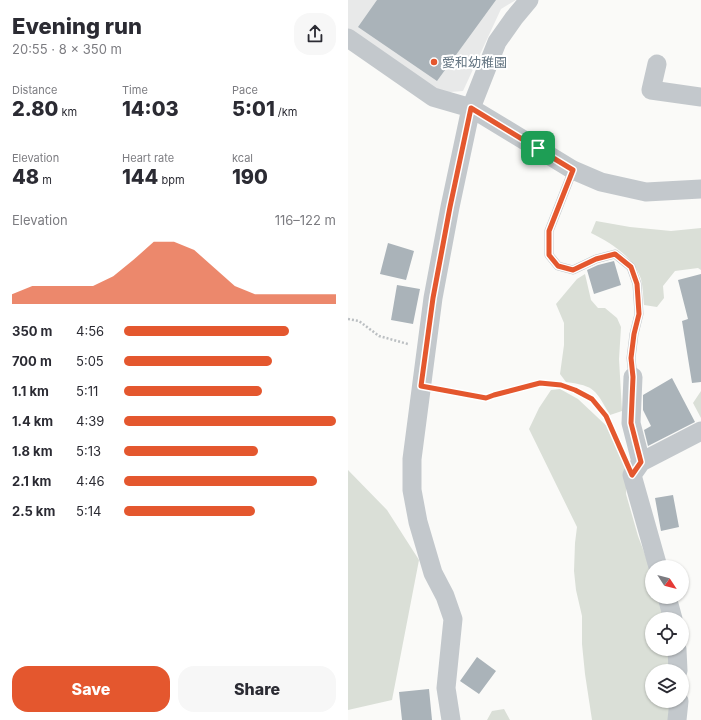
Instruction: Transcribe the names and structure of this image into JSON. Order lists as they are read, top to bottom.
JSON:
{
  "places": ["愛和幼稚園"],
  "north": "bottom right",
  "page": {
    "heading": ["Evening run", "20:55 · 8 × 350 m"],
    "stats": [
      ["Distance", "2.80 km"],
      ["Time", "14:03"],
      ["Pace", "5:01 /km"],
      ["Elevation", "48 m"],
      ["Heart rate", "144 bpm"],
      ["kcal", "190"]
    ],
    "chart": ["Elevation", "116–122 m"],
    "list": [
      {
        "name": "350 m",
        "note": "4:56"
      },
      {
        "name": "700 m",
        "note": "5:05"
      },
      {
        "name": "1.1 km",
        "note": "5:11"
      },
      {
        "name": "1.4 km",
        "note": "4:39"
      },
      {
        "name": "1.8 km",
        "note": "5:13"
      },
      {
        "name": "2.1 km",
        "note": "4:46"
      },
      {
        "name": "2.5 km",
        "note": "5:14"
      }
    ],
    "buttons": ["Save", "Share"]
  }
}
